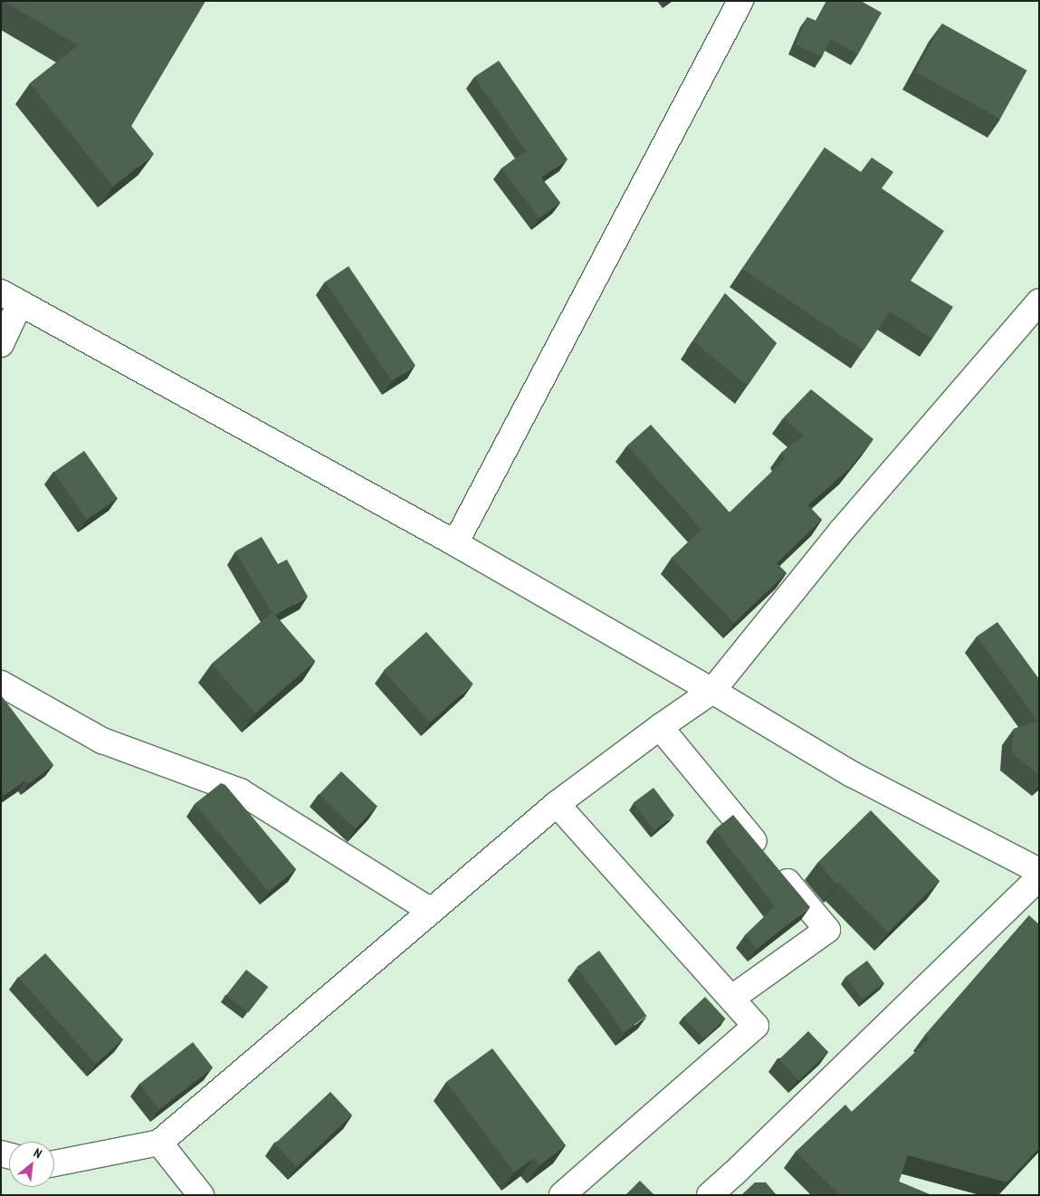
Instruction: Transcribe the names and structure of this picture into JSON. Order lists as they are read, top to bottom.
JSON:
{
  "north": "top right"
}
